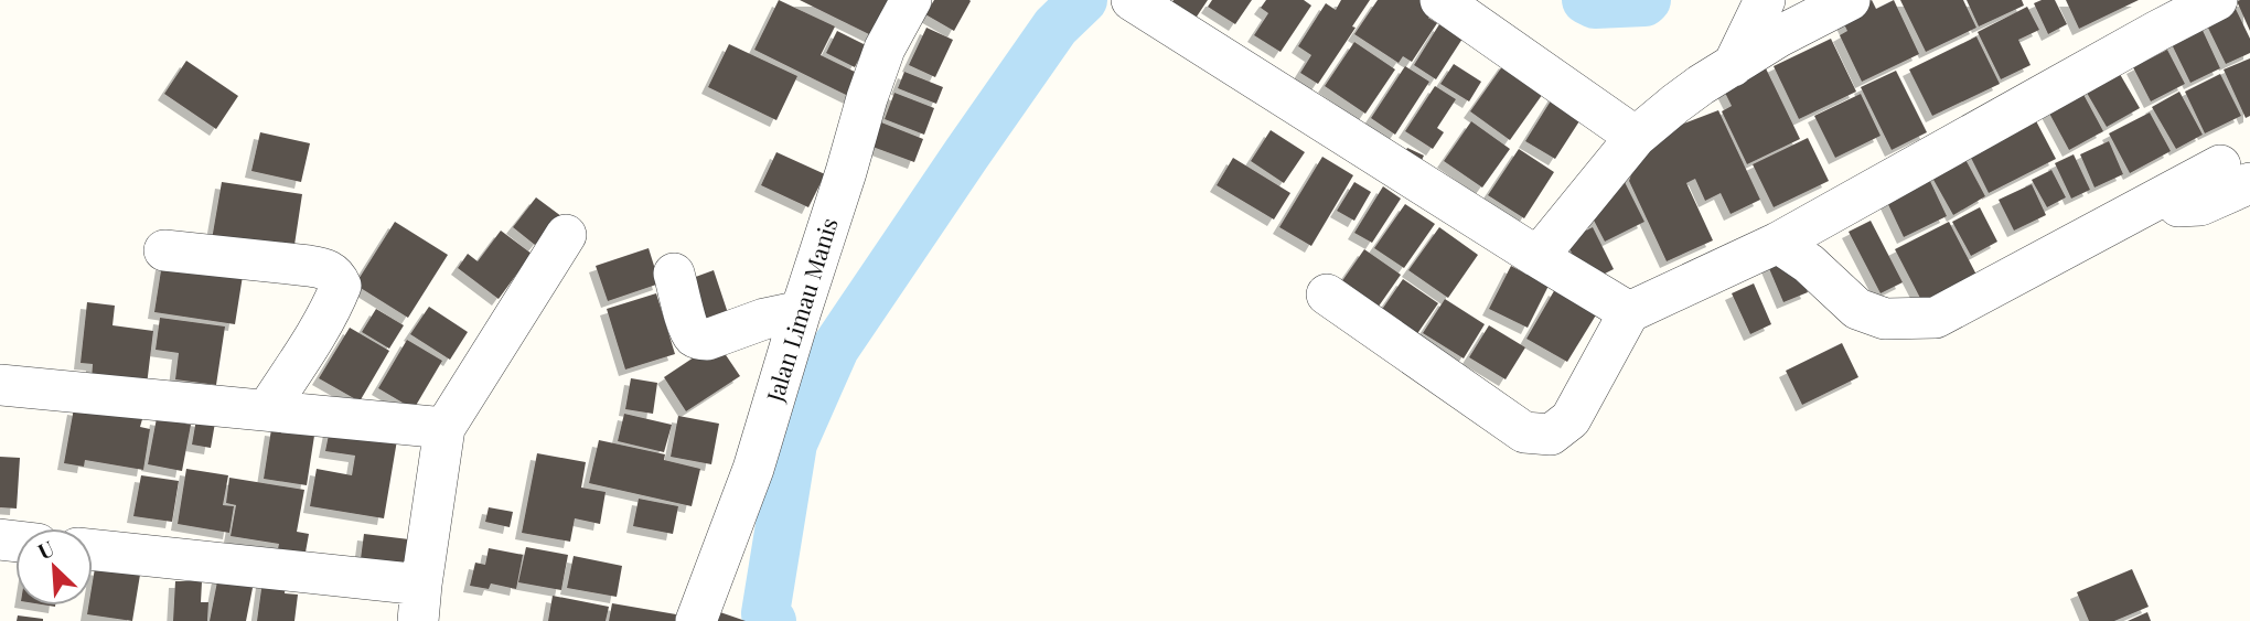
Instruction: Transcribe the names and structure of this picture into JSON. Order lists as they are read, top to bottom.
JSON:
{
  "streets": {
    "street": ["Jalan Limau Manis"]
  },
  "north": "top left"
}
